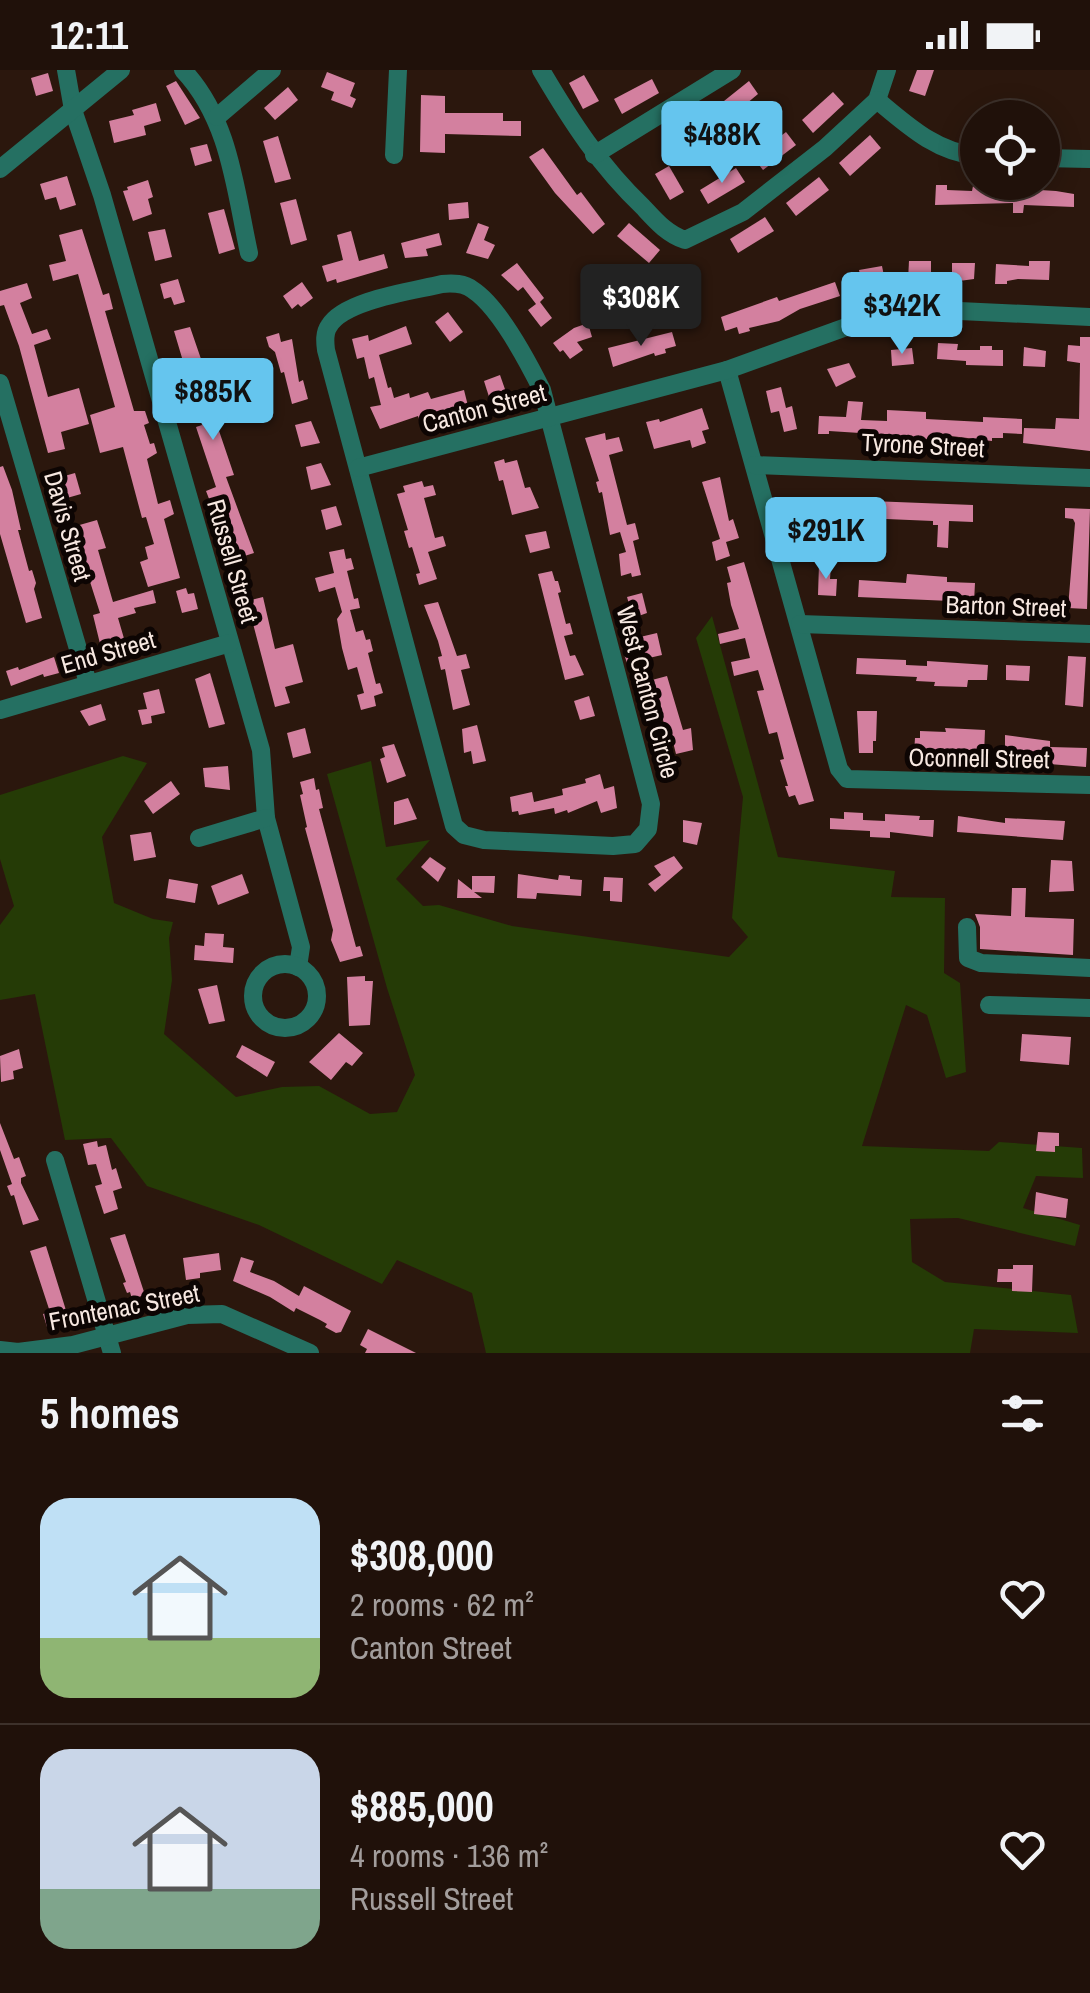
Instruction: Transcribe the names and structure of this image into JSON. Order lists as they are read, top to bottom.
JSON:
{
  "streets": {
    "street": [
      "Canton Street",
      "Tyrone Street",
      "Davis Street",
      "Russell Street",
      "Barton Street",
      "End Street",
      "West Canton Circle",
      "Oconnell Street",
      "Frontenac Street"
    ]
  },
  "crossings": [
    ["Canton Street", "West Canton Circle"],
    ["Davis Street", "End Street"],
    ["Russell Street", "End Street"],
    ["Barton Street", "Oconnell Street"]
  ],
  "page": {
    "status": "12:11",
    "price": [
      "$488K",
      "$308K",
      "$342K",
      "$885K",
      "$291K"
    ],
    "heading": "5 homes",
    "list": [
      {
        "name": "$308,000",
        "note": "2 rooms · 62 m² · Canton Street"
      },
      {
        "name": "$885,000",
        "note": "4 rooms · 136 m² · Russell Street"
      }
    ]
  }
}
